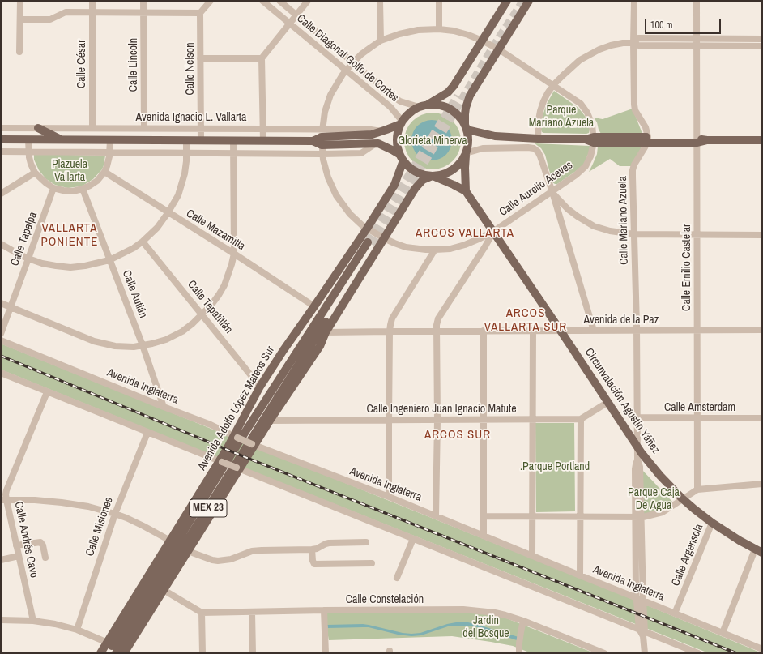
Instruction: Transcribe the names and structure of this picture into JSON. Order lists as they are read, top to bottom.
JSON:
{
  "streets": {
    "main road": [
      "Avenida Ignacio L. Vallarta",
      "Circunvalación Agustín Yáñez",
      "Avenida Adolfo López Mateos Sur",
      "MEX 23"
    ],
    "street": [
      "Calle Diagonal Golfo de Cortés",
      "Calle César",
      "Calle Lincoln",
      "Calle Nelson",
      "Calle Aurelio Aceves",
      "Calle Mariano Azuela",
      "Calle Mazamitla",
      "Calle Tapalpa",
      "Calle Emilio Castelar",
      "Calle Autlán",
      "Calle Tepatitlán",
      "Avenida de la Paz",
      "Avenida Inglaterra",
      "Calle Amsterdam",
      "Calle Ingeniero Juan Ignacio Matute",
      "Calle Misiones",
      "Calle Andrés Cavo",
      "Calle Argensola",
      "Calle Constelación"
    ]
  },
  "crossings": [
    ["Calle Diagonal Golfo de Cortés", "Avenida Ignacio L. Vallarta"],
    ["Calle Diagonal Golfo de Cortés", "Calle Aurelio Aceves"],
    ["Calle Diagonal Golfo de Cortés", "Avenida Adolfo López Mateos Sur"],
    ["Calle César", "Avenida Ignacio L. Vallarta"],
    ["Calle Lincoln", "Avenida Ignacio L. Vallarta"],
    ["Calle Nelson", "Avenida Ignacio L. Vallarta"],
    ["Avenida Ignacio L. Vallarta", "Calle Aurelio Aceves"],
    ["Avenida Ignacio L. Vallarta", "Avenida Adolfo López Mateos Sur"],
    ["Calle Aurelio Aceves", "Circunvalación Agustín Yáñez"],
    ["Calle Aurelio Aceves", "Avenida Adolfo López Mateos Sur"],
    ["Calle Mariano Azuela", "Avenida de la Paz"],
    ["Calle Mariano Azuela", "Circunvalación Agustín Yáñez"],
    ["Calle Mariano Azuela", "Calle Amsterdam"],
    ["Calle Mazamitla", "Avenida Adolfo López Mateos Sur"],
    ["Calle Emilio Castelar", "Avenida de la Paz"],
    ["Calle Emilio Castelar", "Calle Amsterdam"],
    ["Calle Autlán", "Avenida Inglaterra"],
    ["Calle Tepatitlán", "Avenida Adolfo López Mateos Sur"],
    ["Avenida de la Paz", "Circunvalación Agustín Yáñez"],
    ["Avenida Inglaterra", "Avenida Adolfo López Mateos Sur"],
    ["Avenida Inglaterra", "Calle Argensola"],
    ["Circunvalación Agustín Yáñez", "Calle Ingeniero Juan Ignacio Matute"],
    ["Circunvalación Agustín Yáñez", "Calle Argensola"]
  ],
  "districts": [
    "VALLARTA PONIENTE",
    "ARCOS VALLARTA",
    "ARCOS VALLARTA SUR",
    "ARCOS SUR"
  ],
  "parks": [
    "Parque Mariano Azuela",
    "Glorieta Minerva",
    "Plazuela Vallarta",
    ".Parque Portland",
    "Parque Caja De Agua",
    "Jardin del Bosque"
  ],
  "scale_bar": "100 m"
}
